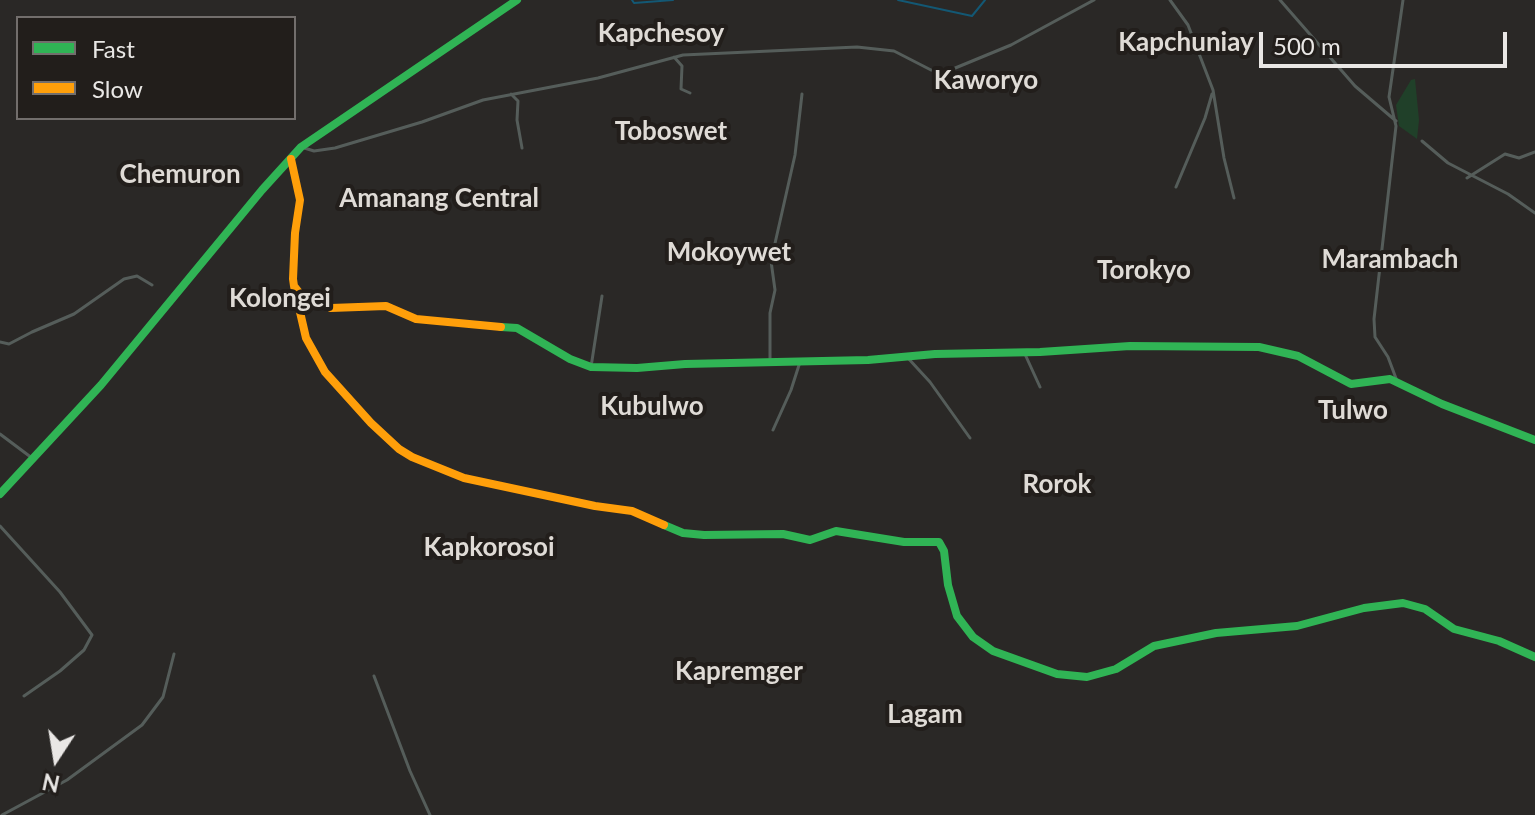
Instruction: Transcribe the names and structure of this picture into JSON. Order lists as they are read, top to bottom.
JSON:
{
  "districts": [
    "Kapchesoy",
    "Kapchuniay",
    "Kaworyo",
    "Toboswet",
    "Chemuron",
    "Amanang Central",
    "Mokoywet",
    "Marambach",
    "Torokyo",
    "Kolongei",
    "Kubulwo",
    "Tulwo",
    "Rorok",
    "Kapkorosoi",
    "Kapremger",
    "Lagam"
  ],
  "legend": ["Fast", "Slow"],
  "scale_bar": "500 m",
  "north": "bottom"
}
